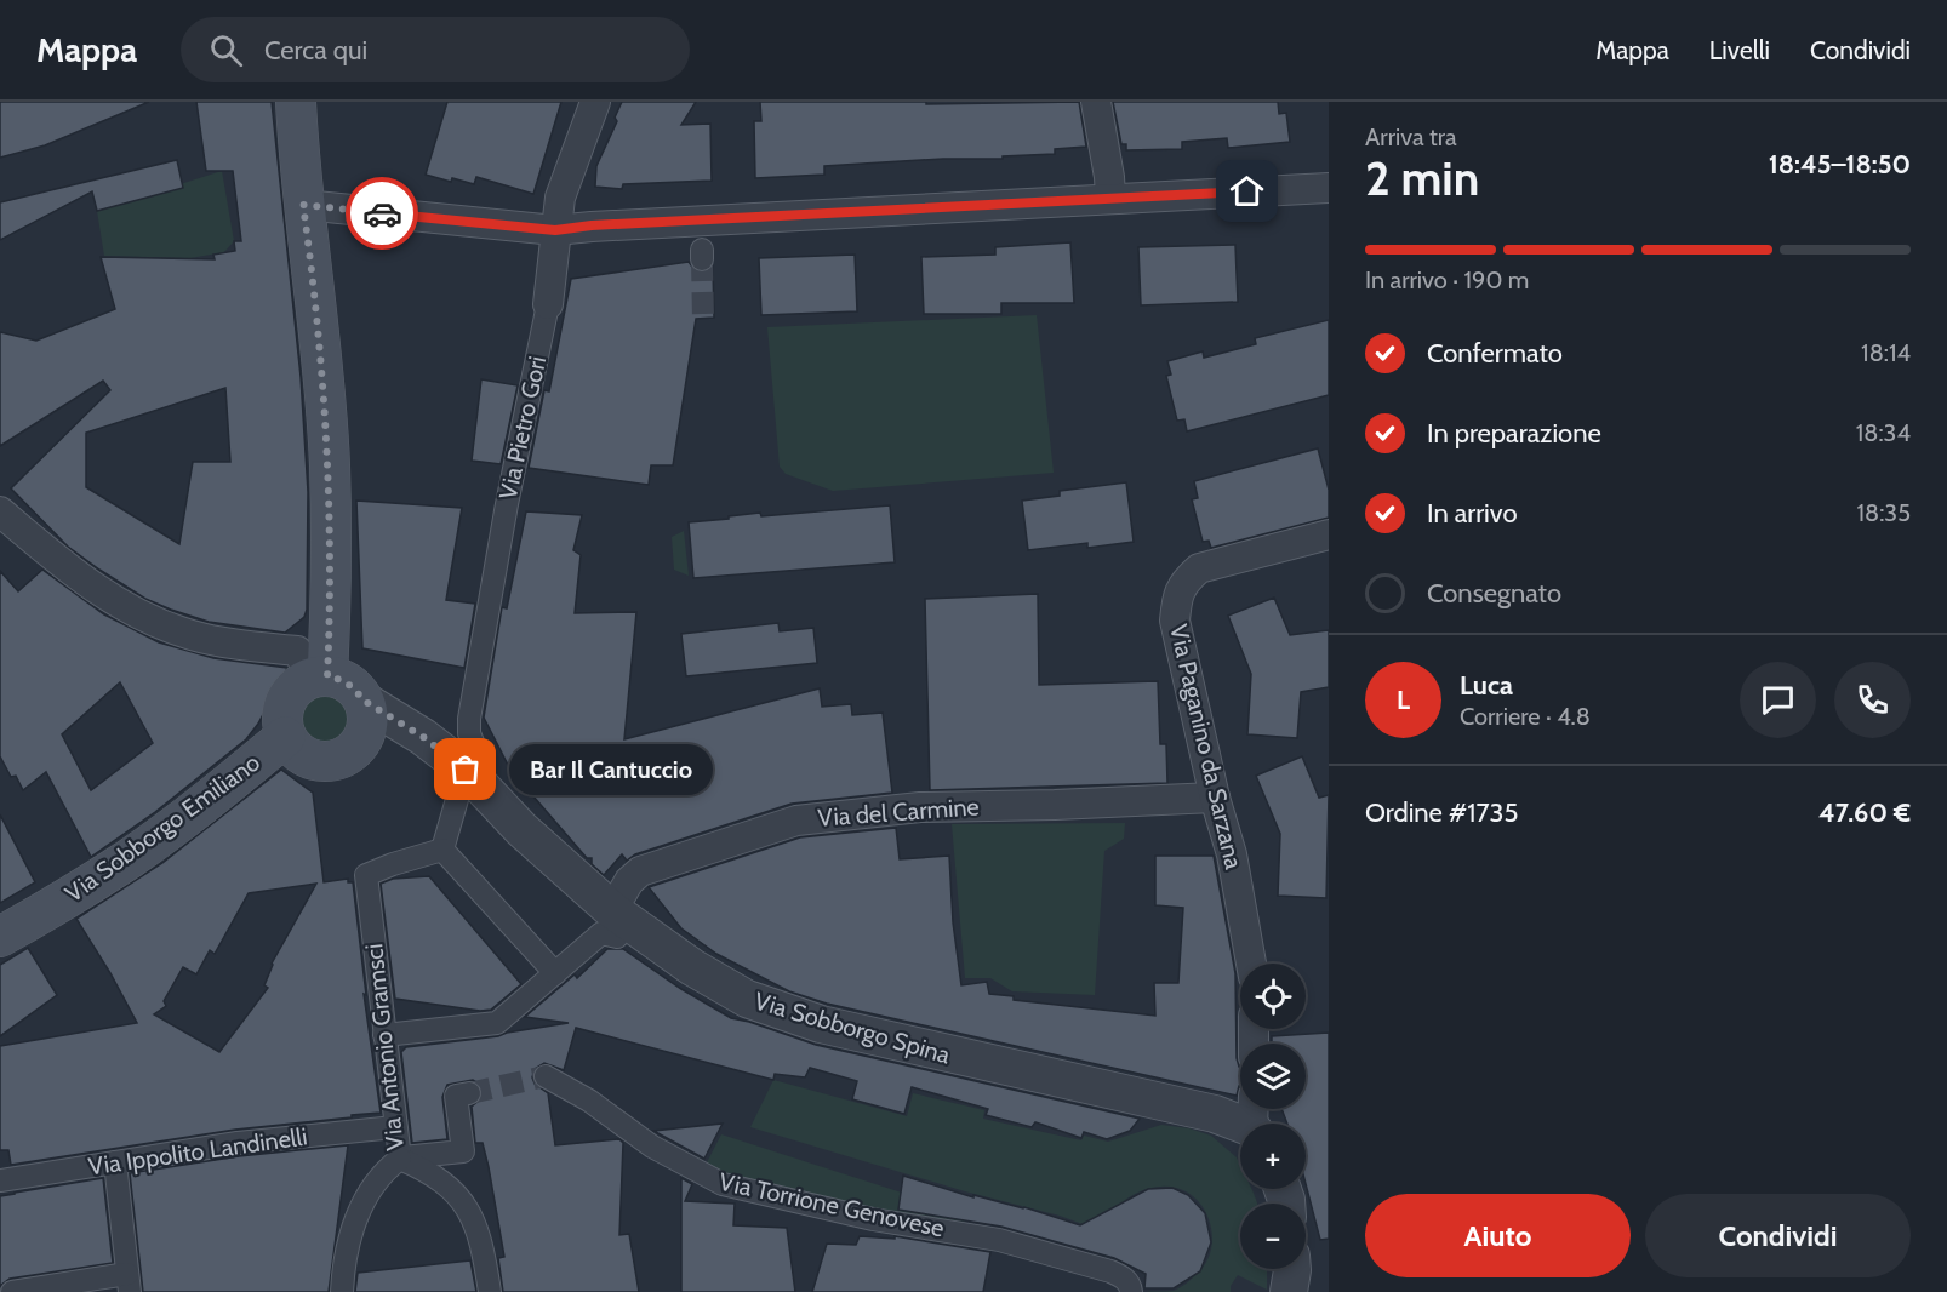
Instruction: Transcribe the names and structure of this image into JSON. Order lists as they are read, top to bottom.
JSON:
{
  "streets": {
    "main road": ["Via Sobborgo Emiliano"],
    "street": [
      "Via Pietro Gori",
      "Via Paganino da Sarzana",
      "Via del Carmine",
      "Via Sobborgo Spina",
      "Via Antonio Gramsci",
      "Via Ippolito Landinelli",
      "Via Torrione Genovese"
    ]
  },
  "crossings": [
    ["Via Pietro Gori", "Via Sobborgo Spina"],
    ["Via Paganino da Sarzana", "Via del Carmine"],
    ["Via del Carmine", "Via Sobborgo Spina"],
    ["Via Sobborgo Emiliano", "Via Sobborgo Spina"],
    ["Via Antonio Gramsci", "Via Ippolito Landinelli"]
  ],
  "places": ["Bar Il Cantuccio"],
  "page": {
    "header": "Mappa",
    "search": "Cerca qui",
    "nav": ["Mappa", "Livelli", "Condividi"],
    "heading": ["2 min", "Arriva tra", "18:45–18:50"],
    "panel": [
      "Luca",
      "Corriere · 4.8",
      "Ordine #1735",
      "47.60 €"
    ],
    "bar": "In arrivo · 190 m",
    "list": [
      ["Confermato", "18:14"],
      ["In preparazione", "18:34"],
      ["In arrivo", "18:35"],
      "Consegnato"
    ],
    "round": "L",
    "bubble": "Bar Il Cantuccio",
    "map_buttons": ["+", "−"],
    "buttons": ["Aiuto", "Condividi"]
  }
}
